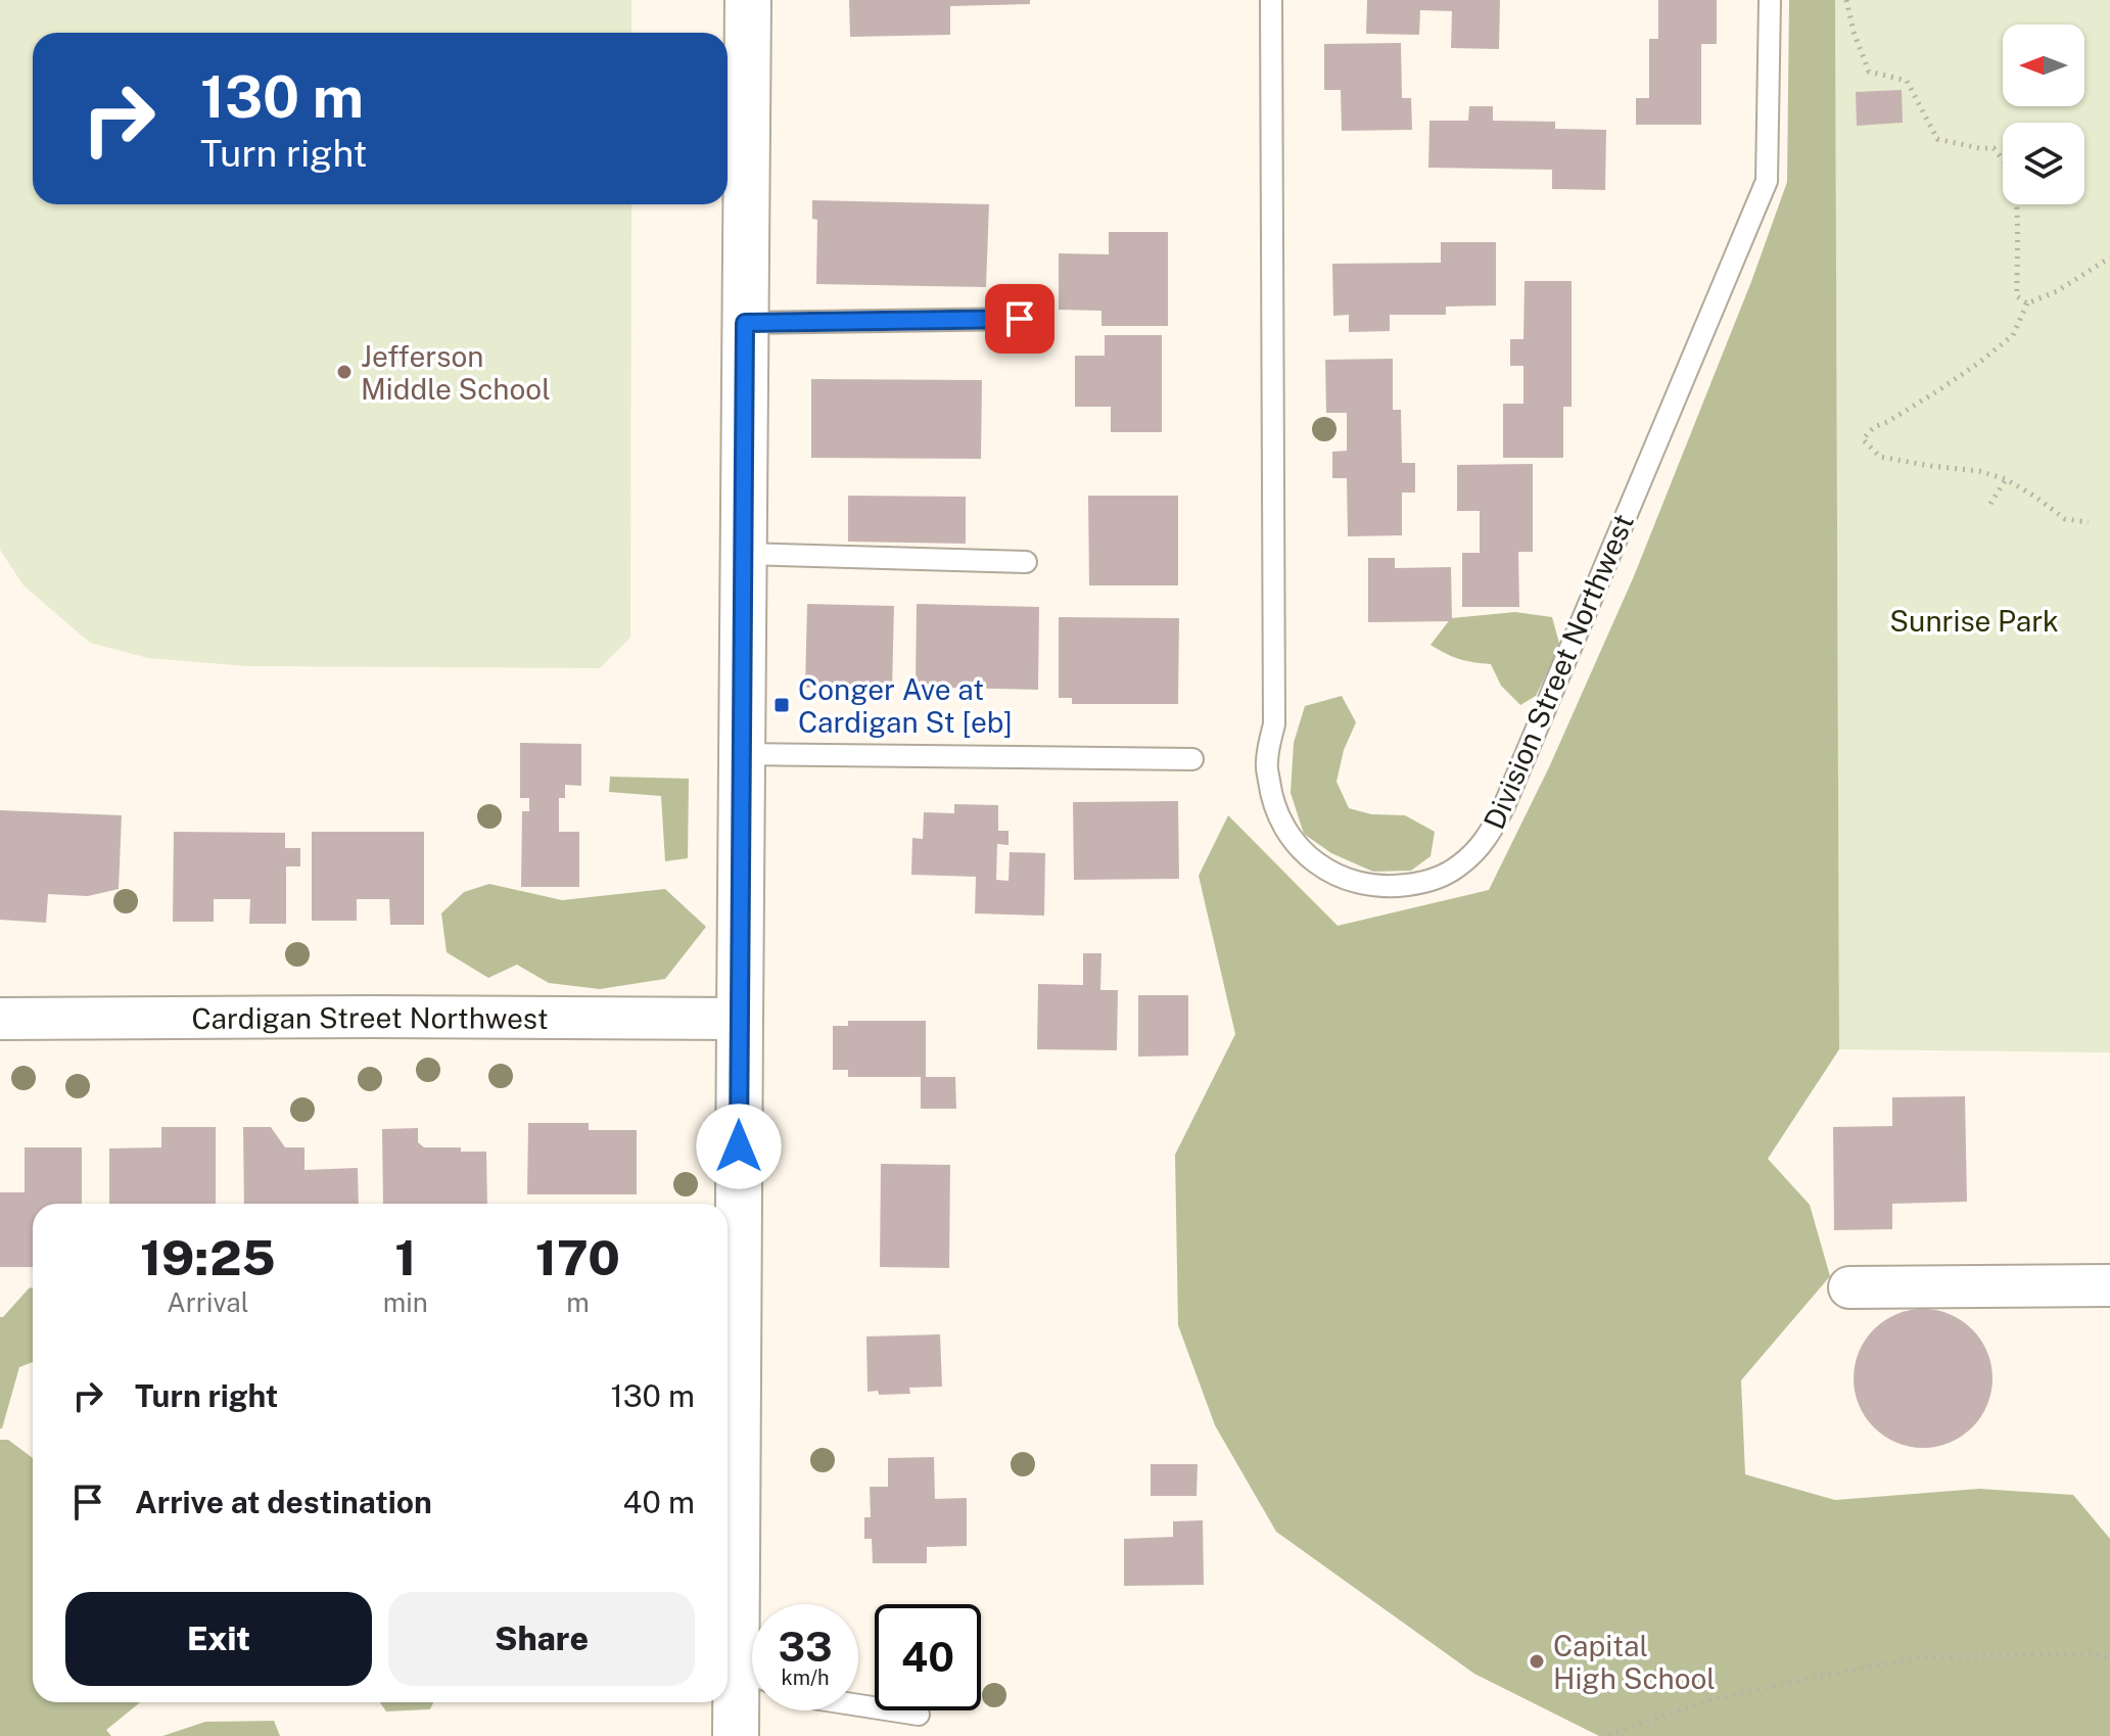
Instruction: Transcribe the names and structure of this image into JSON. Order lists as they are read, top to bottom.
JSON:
{
  "streets": {
    "street": ["Cardigan Street Northwest"],
    "lane": ["Division Street Northwest"]
  },
  "parks": ["Sunrise Park"],
  "places": {
    "other": ["Jefferson Middle School", "Capital High School"],
    "transit": ["Conger Ave at Cardigan St [eb]"]
  },
  "north": "left",
  "page": {
    "turn": ["130 m", "Turn right"],
    "eta": [
      "19:25",
      "Arrival",
      "1",
      "min",
      "170",
      "m"
    ],
    "list": [
      {
        "name": "Turn right",
        "value": "130 m"
      },
      {
        "name": "Arrive at destination",
        "value": "40 m"
      }
    ],
    "buttons": ["Exit", "Share"],
    "speed": "33 km/h",
    "limit": "40"
  }
}
